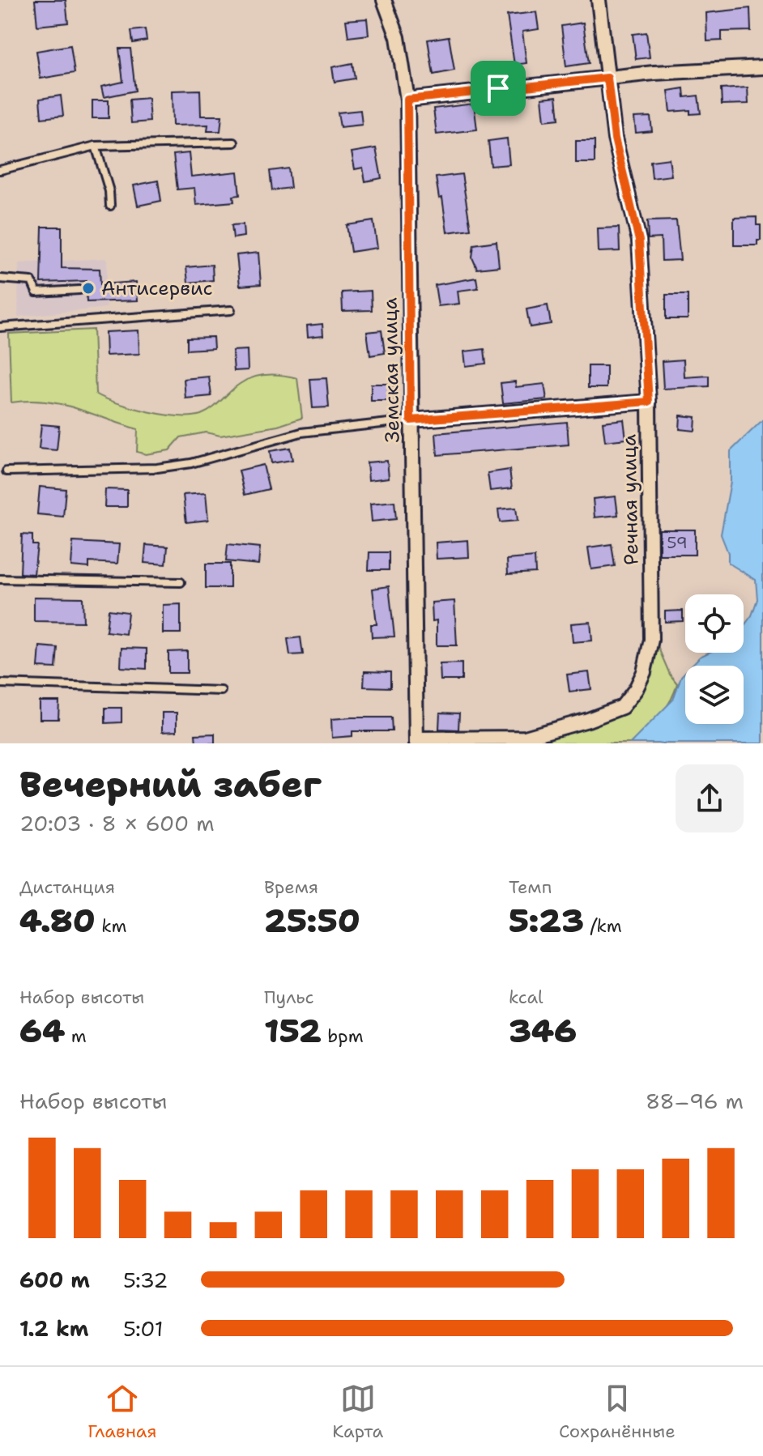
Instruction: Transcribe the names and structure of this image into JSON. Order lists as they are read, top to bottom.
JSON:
{
  "streets": {
    "street": ["Земская улица", "Речная улица"]
  },
  "crossings": [
    ["Земская улица", "Речная улица"]
  ],
  "places": ["Антисервис"],
  "house_numbers": ["59"],
  "page": {
    "heading": ["Вечерний забег", "20:03 · 8 × 600 m"],
    "stats": [
      ["Дистанция", "4.80 km"],
      ["Время", "25:50"],
      ["Темп", "5:23 /km"],
      ["Набор высоты", "64 m"],
      ["Пульс", "152 bpm"],
      ["kcal", "346"]
    ],
    "chart": ["Набор высоты", "88–96 m"],
    "list": [
      {
        "name": "600 m",
        "note": "5:32"
      },
      {
        "name": "1.2 km",
        "note": "5:01"
      }
    ],
    "tabs": ["Главная", "Карта", "Сохранённые"]
  }
}
